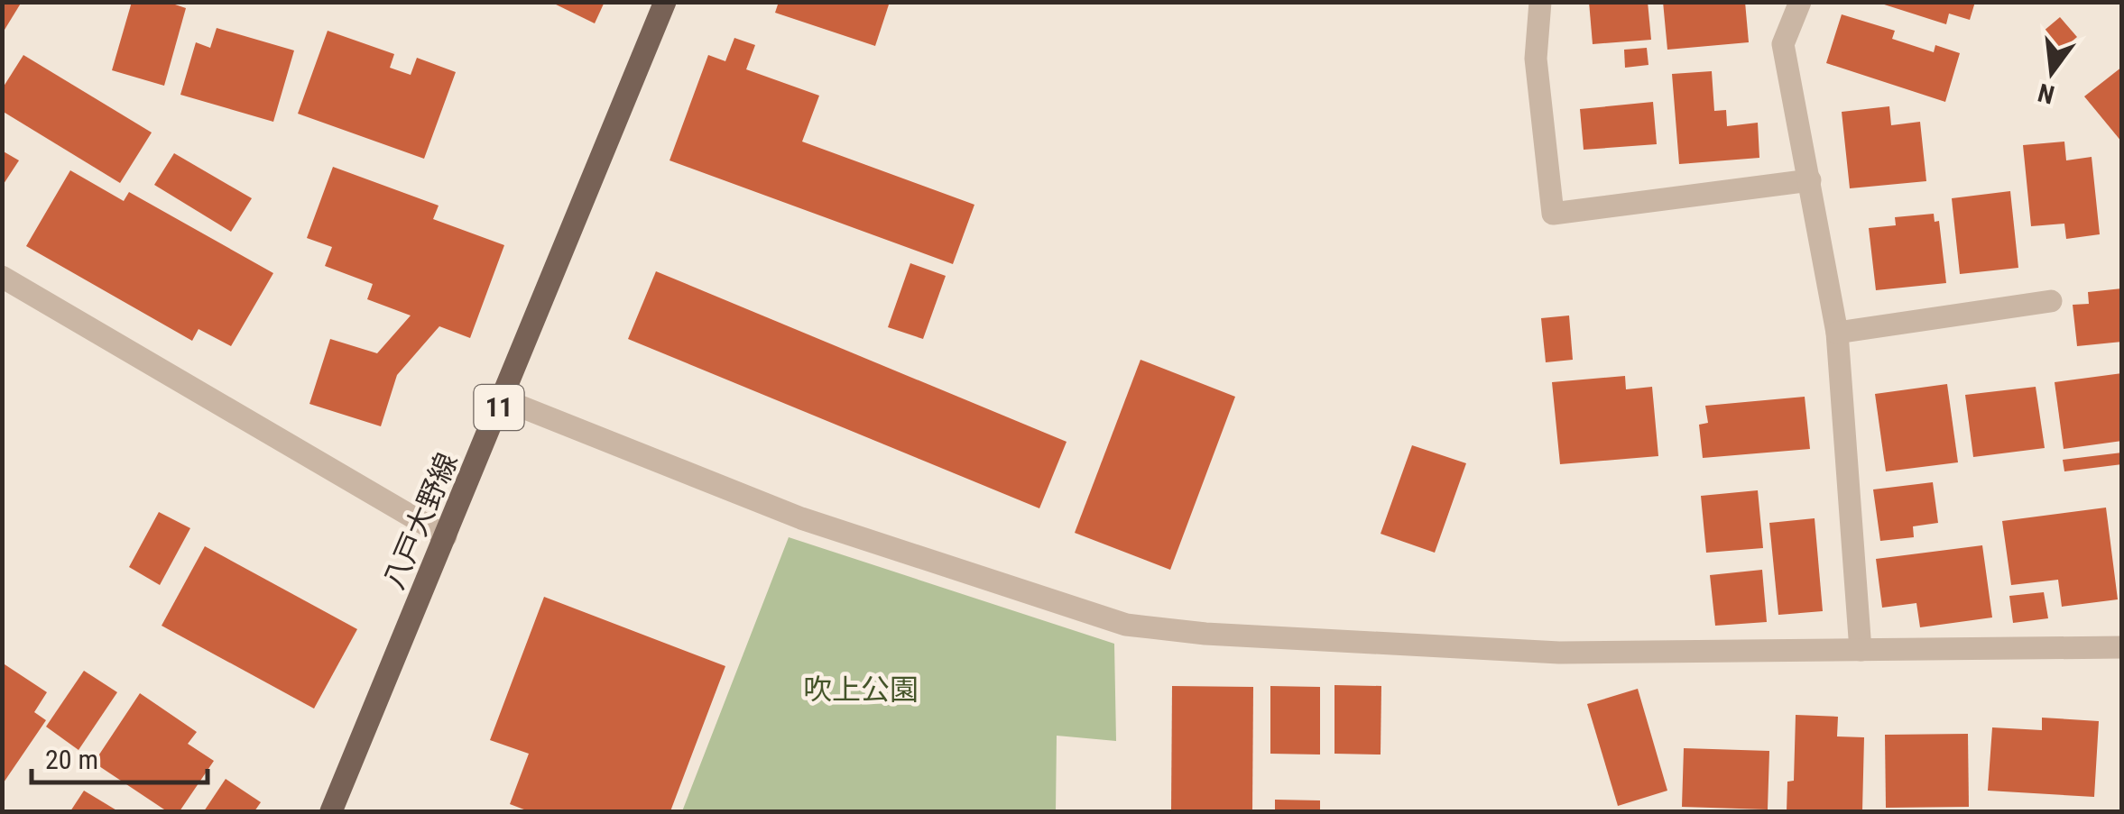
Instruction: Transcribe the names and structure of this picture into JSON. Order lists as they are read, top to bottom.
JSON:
{
  "streets": {
    "main road": ["11", "八戸大野線"]
  },
  "parks": ["吹上公園"],
  "scale_bar": "20 m",
  "north": "bottom"
}
